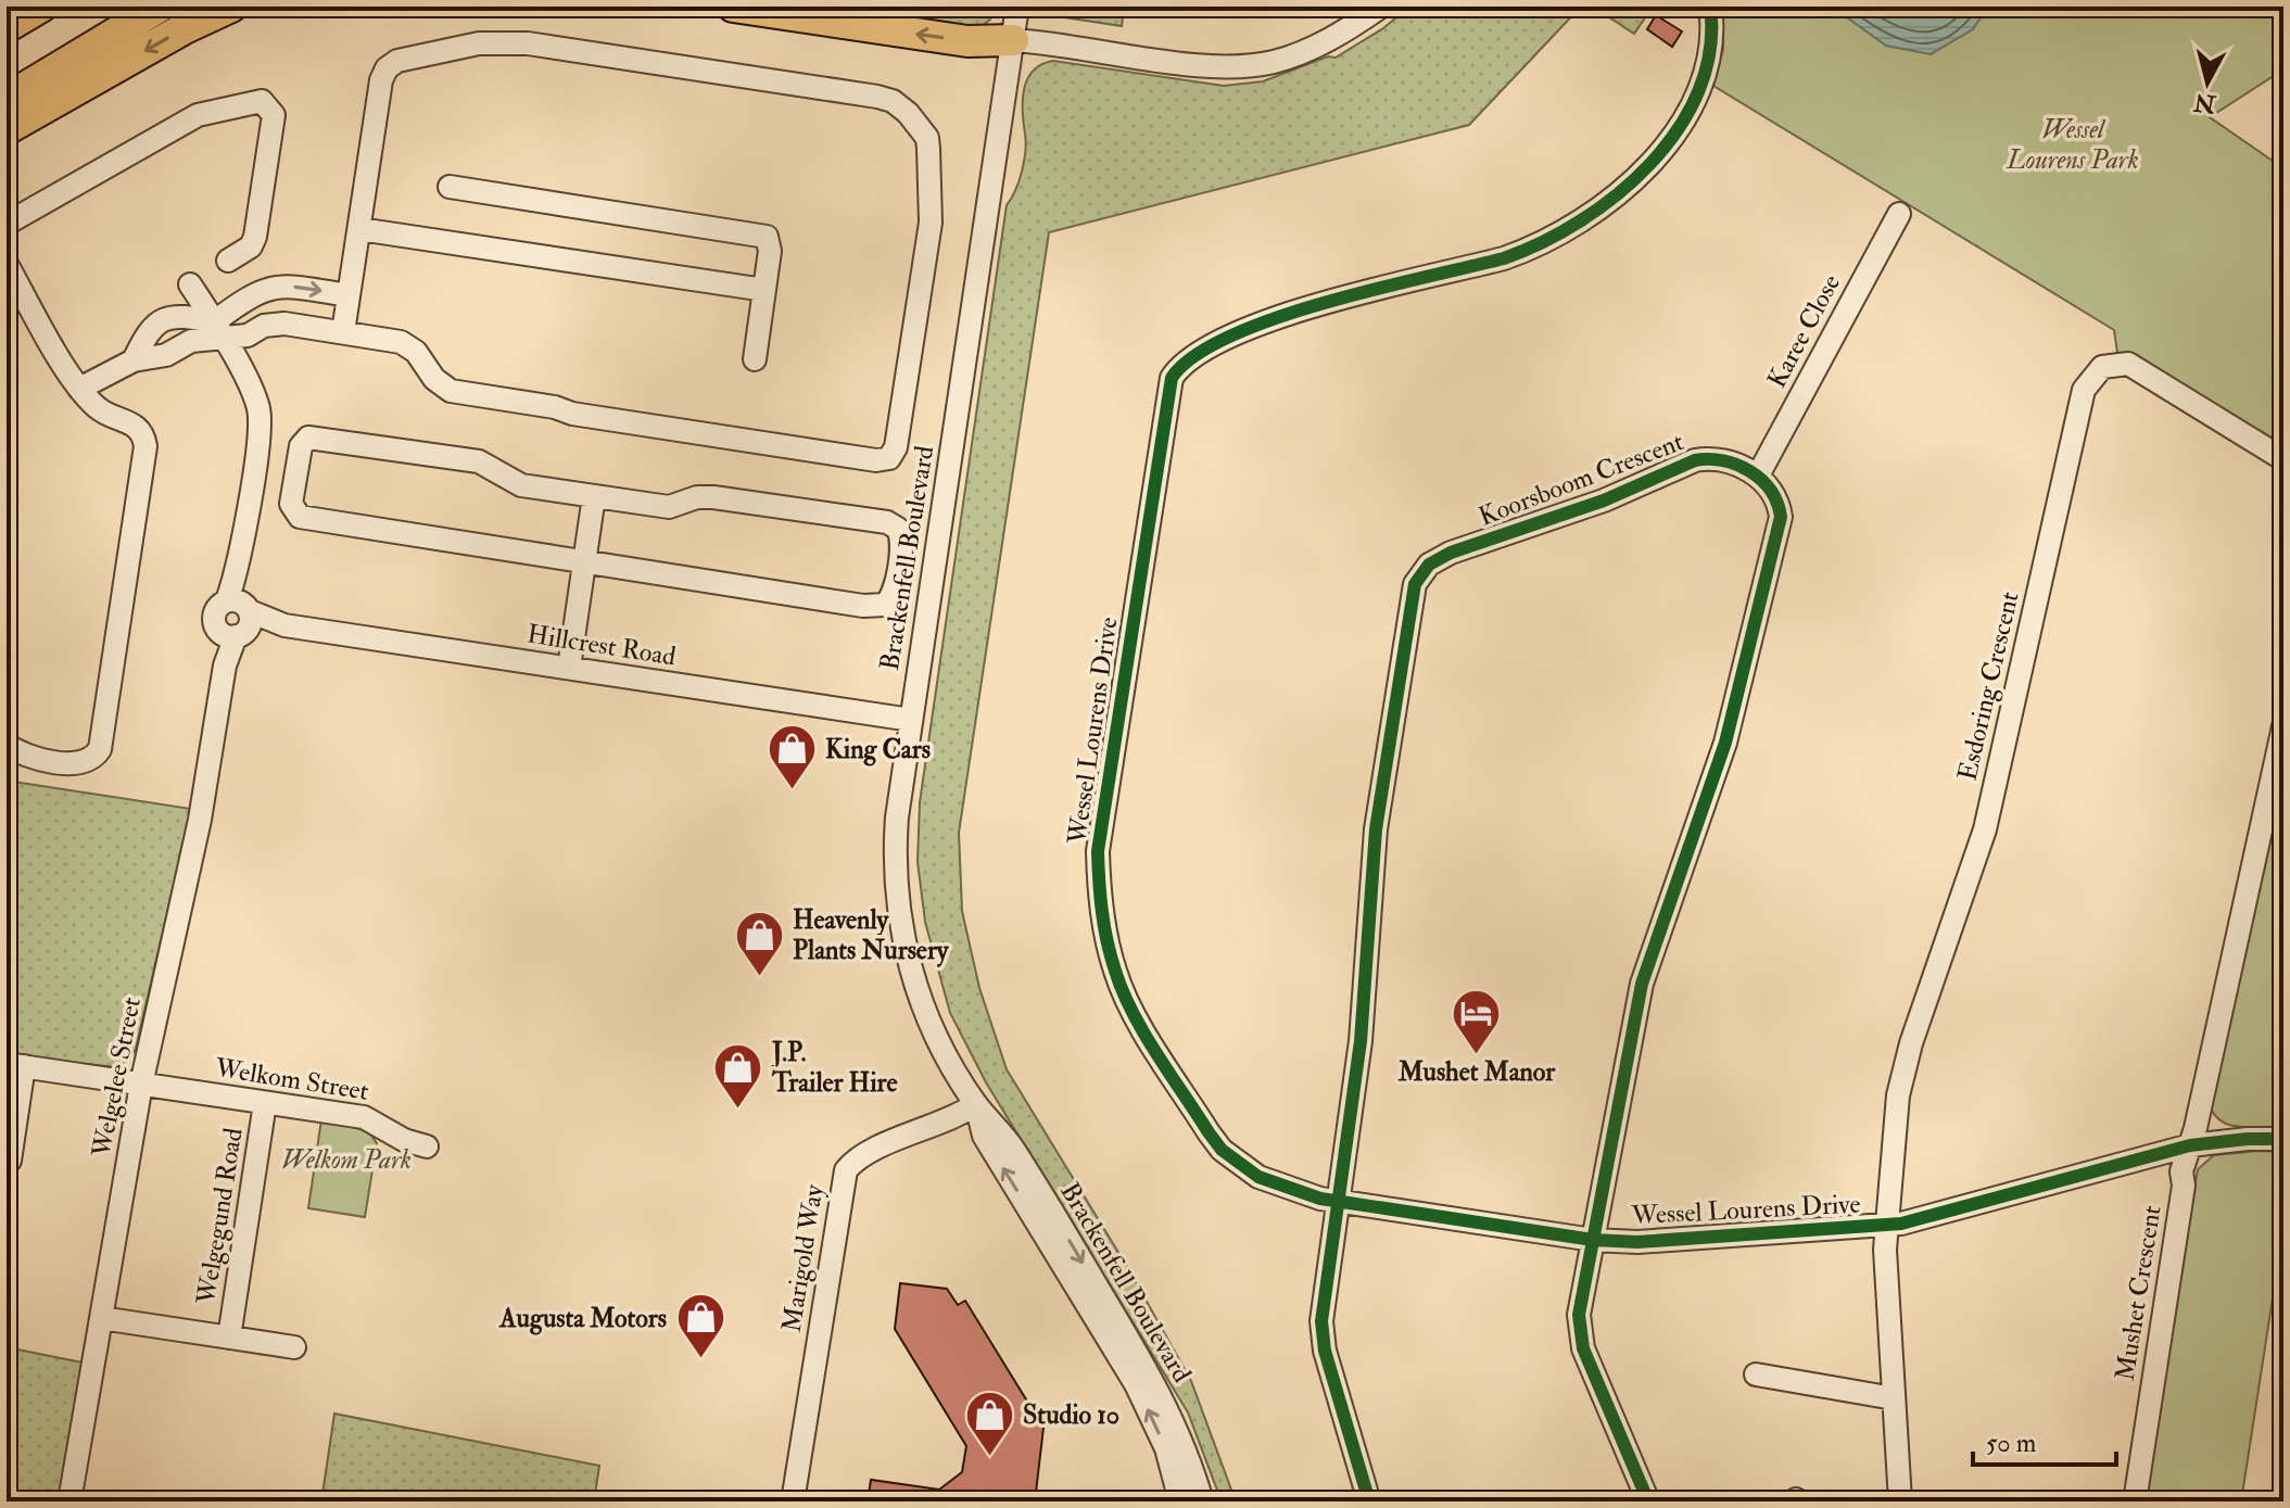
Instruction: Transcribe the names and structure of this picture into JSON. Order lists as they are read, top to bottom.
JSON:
{
  "streets": {
    "street": [
      "Karee Close",
      "Koorsboom Crescent",
      "Brackenfell Boulevard",
      "Hillcrest Road",
      "Esdoring Crescent",
      "Wessel Lourens Drive",
      "Welgelee Street",
      "Welkom Street",
      "Welgegund Road",
      "Marigold Way",
      "Mushet Crescent"
    ]
  },
  "crossings": [
    ["Karee Close", "Koorsboom Crescent"],
    ["Koorsboom Crescent", "Wessel Lourens Drive"],
    ["Brackenfell Boulevard", "Hillcrest Road"],
    ["Brackenfell Boulevard", "Marigold Way"],
    ["Hillcrest Road", "Welgelee Street"],
    ["Esdoring Crescent", "Wessel Lourens Drive"],
    ["Wessel Lourens Drive", "Mushet Crescent"],
    ["Welgelee Street", "Welkom Street"],
    ["Welgelee Street", "Welgegund Road"],
    ["Welkom Street", "Welgegund Road"]
  ],
  "parks": ["Wessel Lourens Park", "Welkom Park"],
  "places": {
    "shop": [
      "King Cars",
      "Heavenly Plants Nursery",
      "J.P. Trailer Hire",
      "Augusta Motors",
      "Studio 10"
    ],
    "hotel": ["Mushet Manor"]
  },
  "scale_bar": "50 m",
  "north": "bottom"
}
